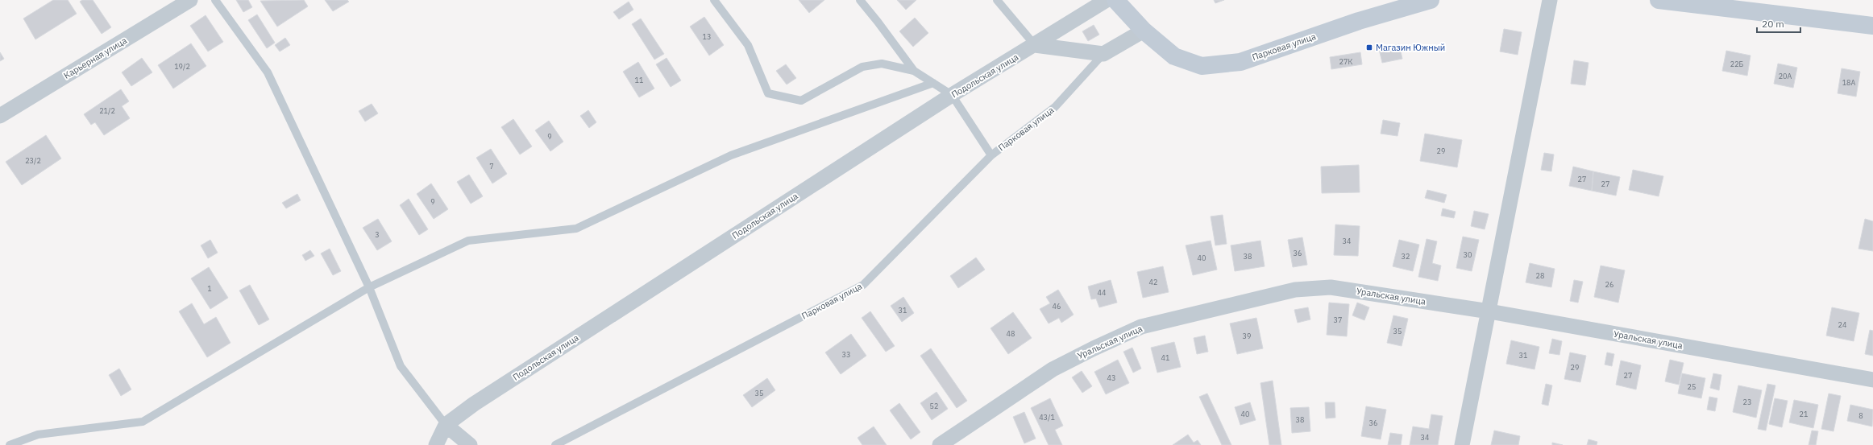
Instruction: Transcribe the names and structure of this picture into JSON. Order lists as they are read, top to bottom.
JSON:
{
  "streets": {
    "street": [
      "Парковая улица",
      "Карьерная улица",
      "Подольская улица",
      "Уральская улица"
    ]
  },
  "places": {
    "transit": ["Магазин Южный"]
  },
  "house_numbers": [
    "13",
    "27К",
    "22Б",
    "19/2",
    "20А",
    "11",
    "18А",
    "21/2",
    "9",
    "29",
    "23/2",
    "7",
    "27",
    "27",
    "9",
    "3",
    "34",
    "36",
    "30",
    "38",
    "32",
    "40",
    "28",
    "42",
    "26",
    "1",
    "44",
    "46",
    "31",
    "37",
    "24",
    "35",
    "48",
    "39",
    "33",
    "31",
    "41",
    "29",
    "27",
    "43",
    "25",
    "35",
    "23",
    "52",
    "40",
    "21",
    "8",
    "43/1",
    "38",
    "36",
    "34"
  ],
  "scale_bar": "20 m"
}
